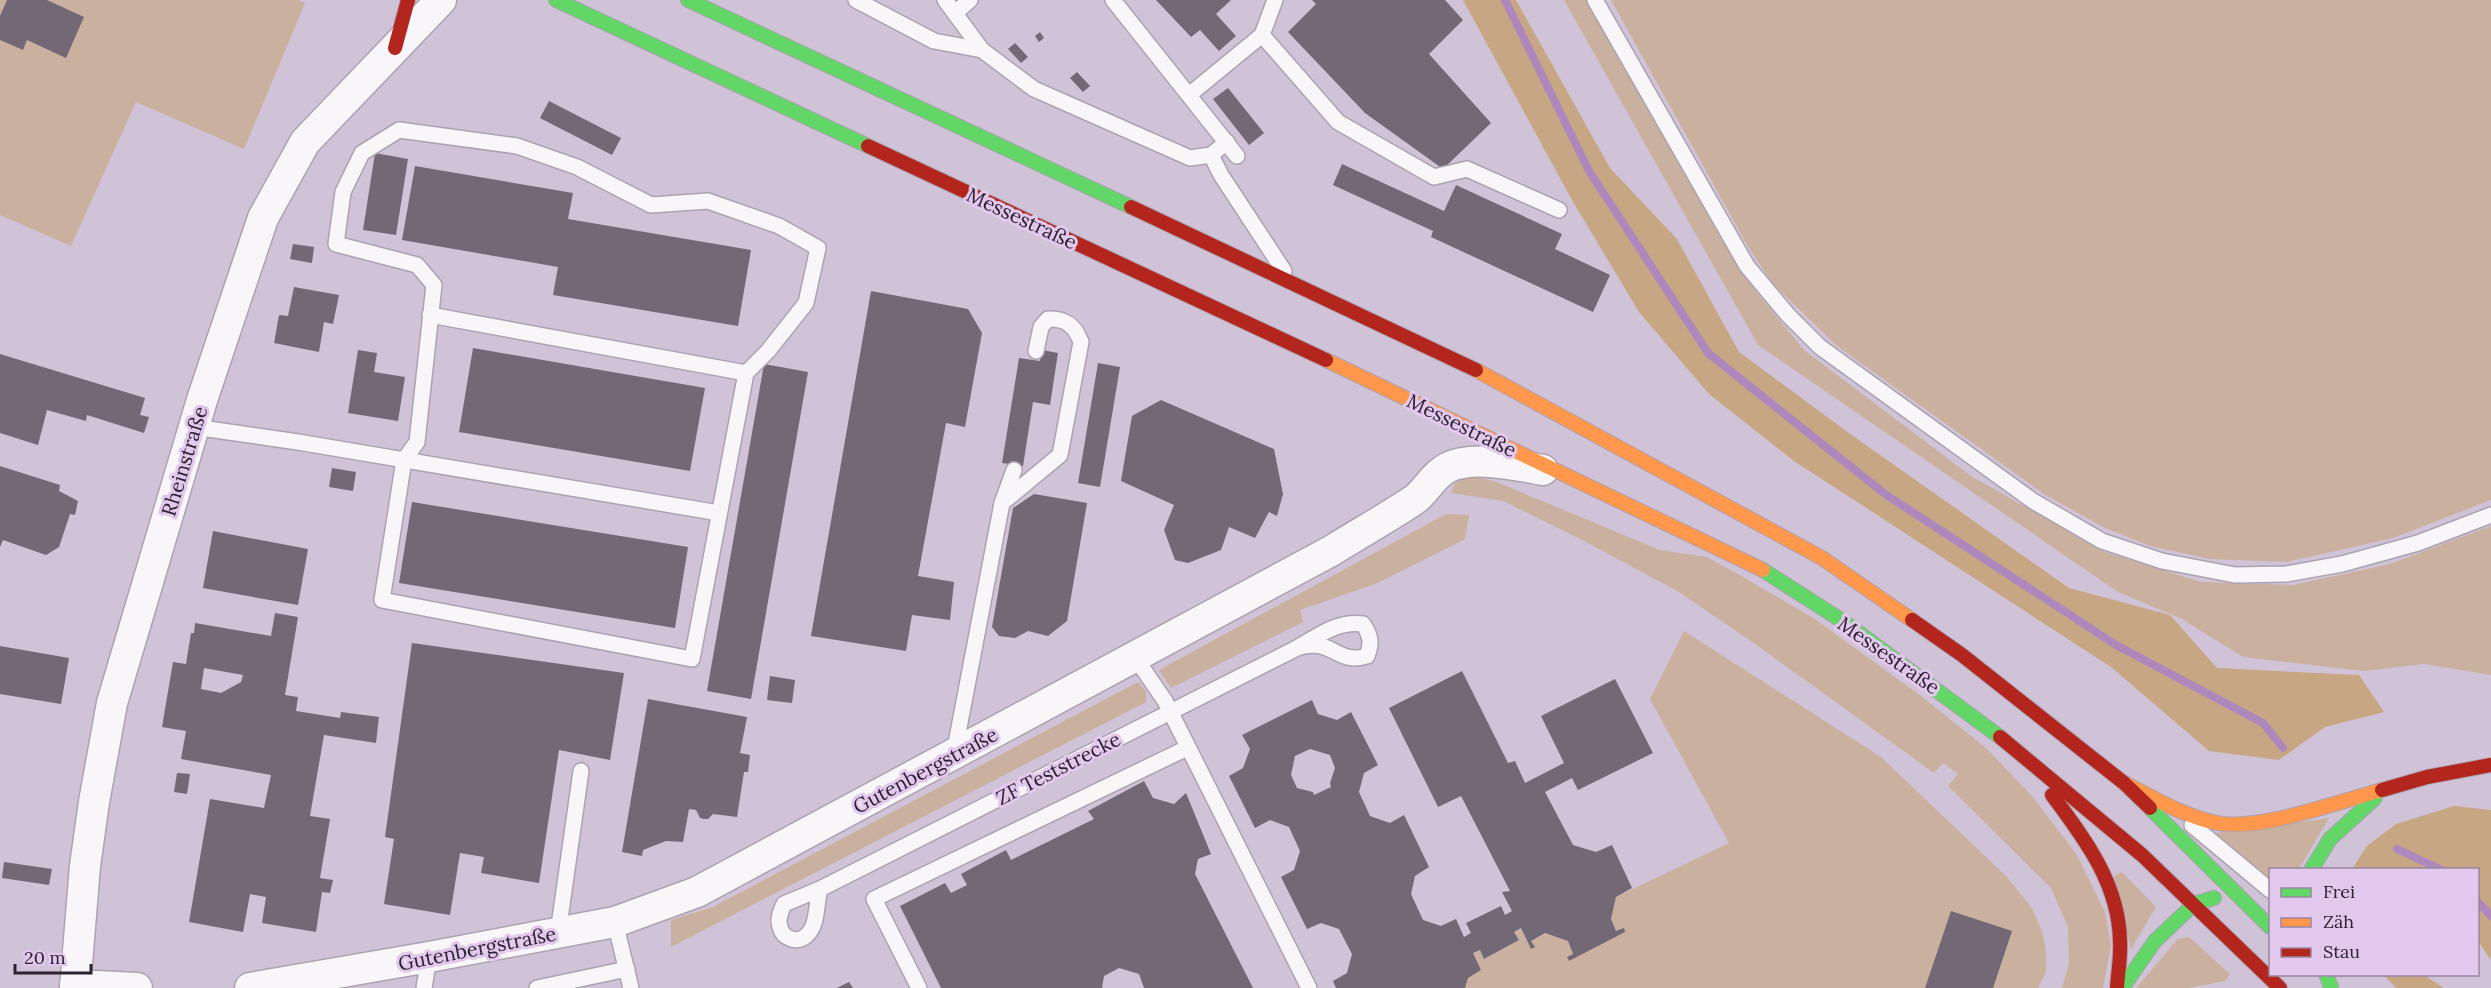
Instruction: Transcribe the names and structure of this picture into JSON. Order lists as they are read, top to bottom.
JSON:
{
  "streets": {
    "street": ["Messestraße", "Rheinstraße", "Gutenbergstraße"],
    "lane": ["ZF Teststrecke"]
  },
  "crossings": [
    ["Messestraße", "Gutenbergstraße"]
  ],
  "legend": ["Frei", "Zäh", "Stau"],
  "scale_bar": "20 m"
}
